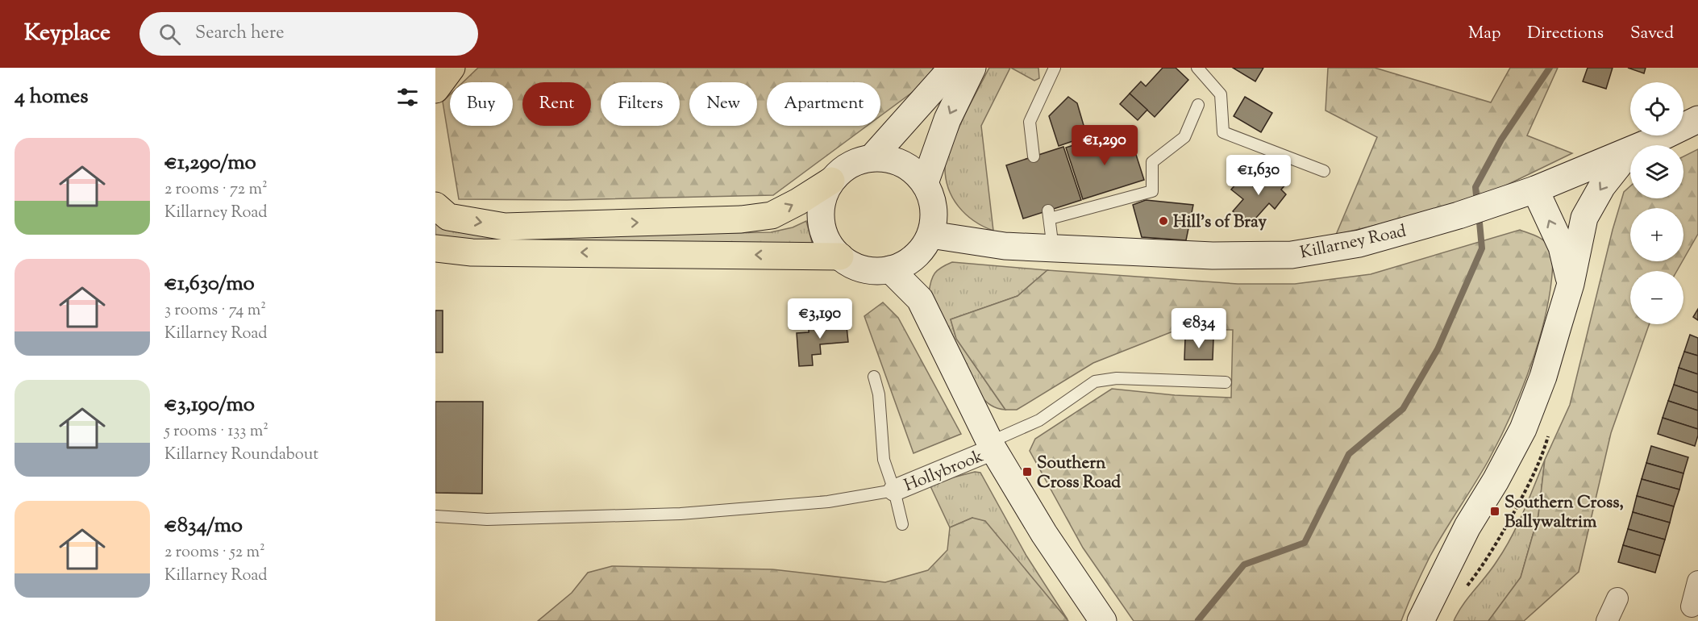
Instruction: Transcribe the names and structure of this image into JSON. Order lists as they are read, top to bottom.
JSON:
{
  "streets": {
    "main road": ["Killarney Road"],
    "street": ["Hollybrook"]
  },
  "places": {
    "other": ["Hill's of Bray"],
    "transit": ["Southern Cross Road", "Southern Cross, Ballywaltrim"]
  },
  "page": {
    "header": "Keyplace",
    "search": "Search here",
    "nav": ["Map", "Directions", "Saved"],
    "heading": "4 homes",
    "map_buttons": ["+", "−"],
    "chip": [
      "Buy",
      "Rent",
      "Filters",
      "New",
      "Apartment"
    ],
    "price": [
      "€1,290",
      "€1,630",
      "€3,190",
      "€834"
    ],
    "list": [
      {
        "name": "€1,290/mo",
        "note": "2 rooms · 72 m² · Killarney Road"
      },
      {
        "name": "€1,630/mo",
        "note": "3 rooms · 74 m² · Killarney Road"
      },
      {
        "name": "€3,190/mo",
        "note": "5 rooms · 133 m² · Killarney Roundabout"
      },
      {
        "name": "€834/mo",
        "note": "2 rooms · 52 m² · Killarney Road"
      }
    ]
  }
}
